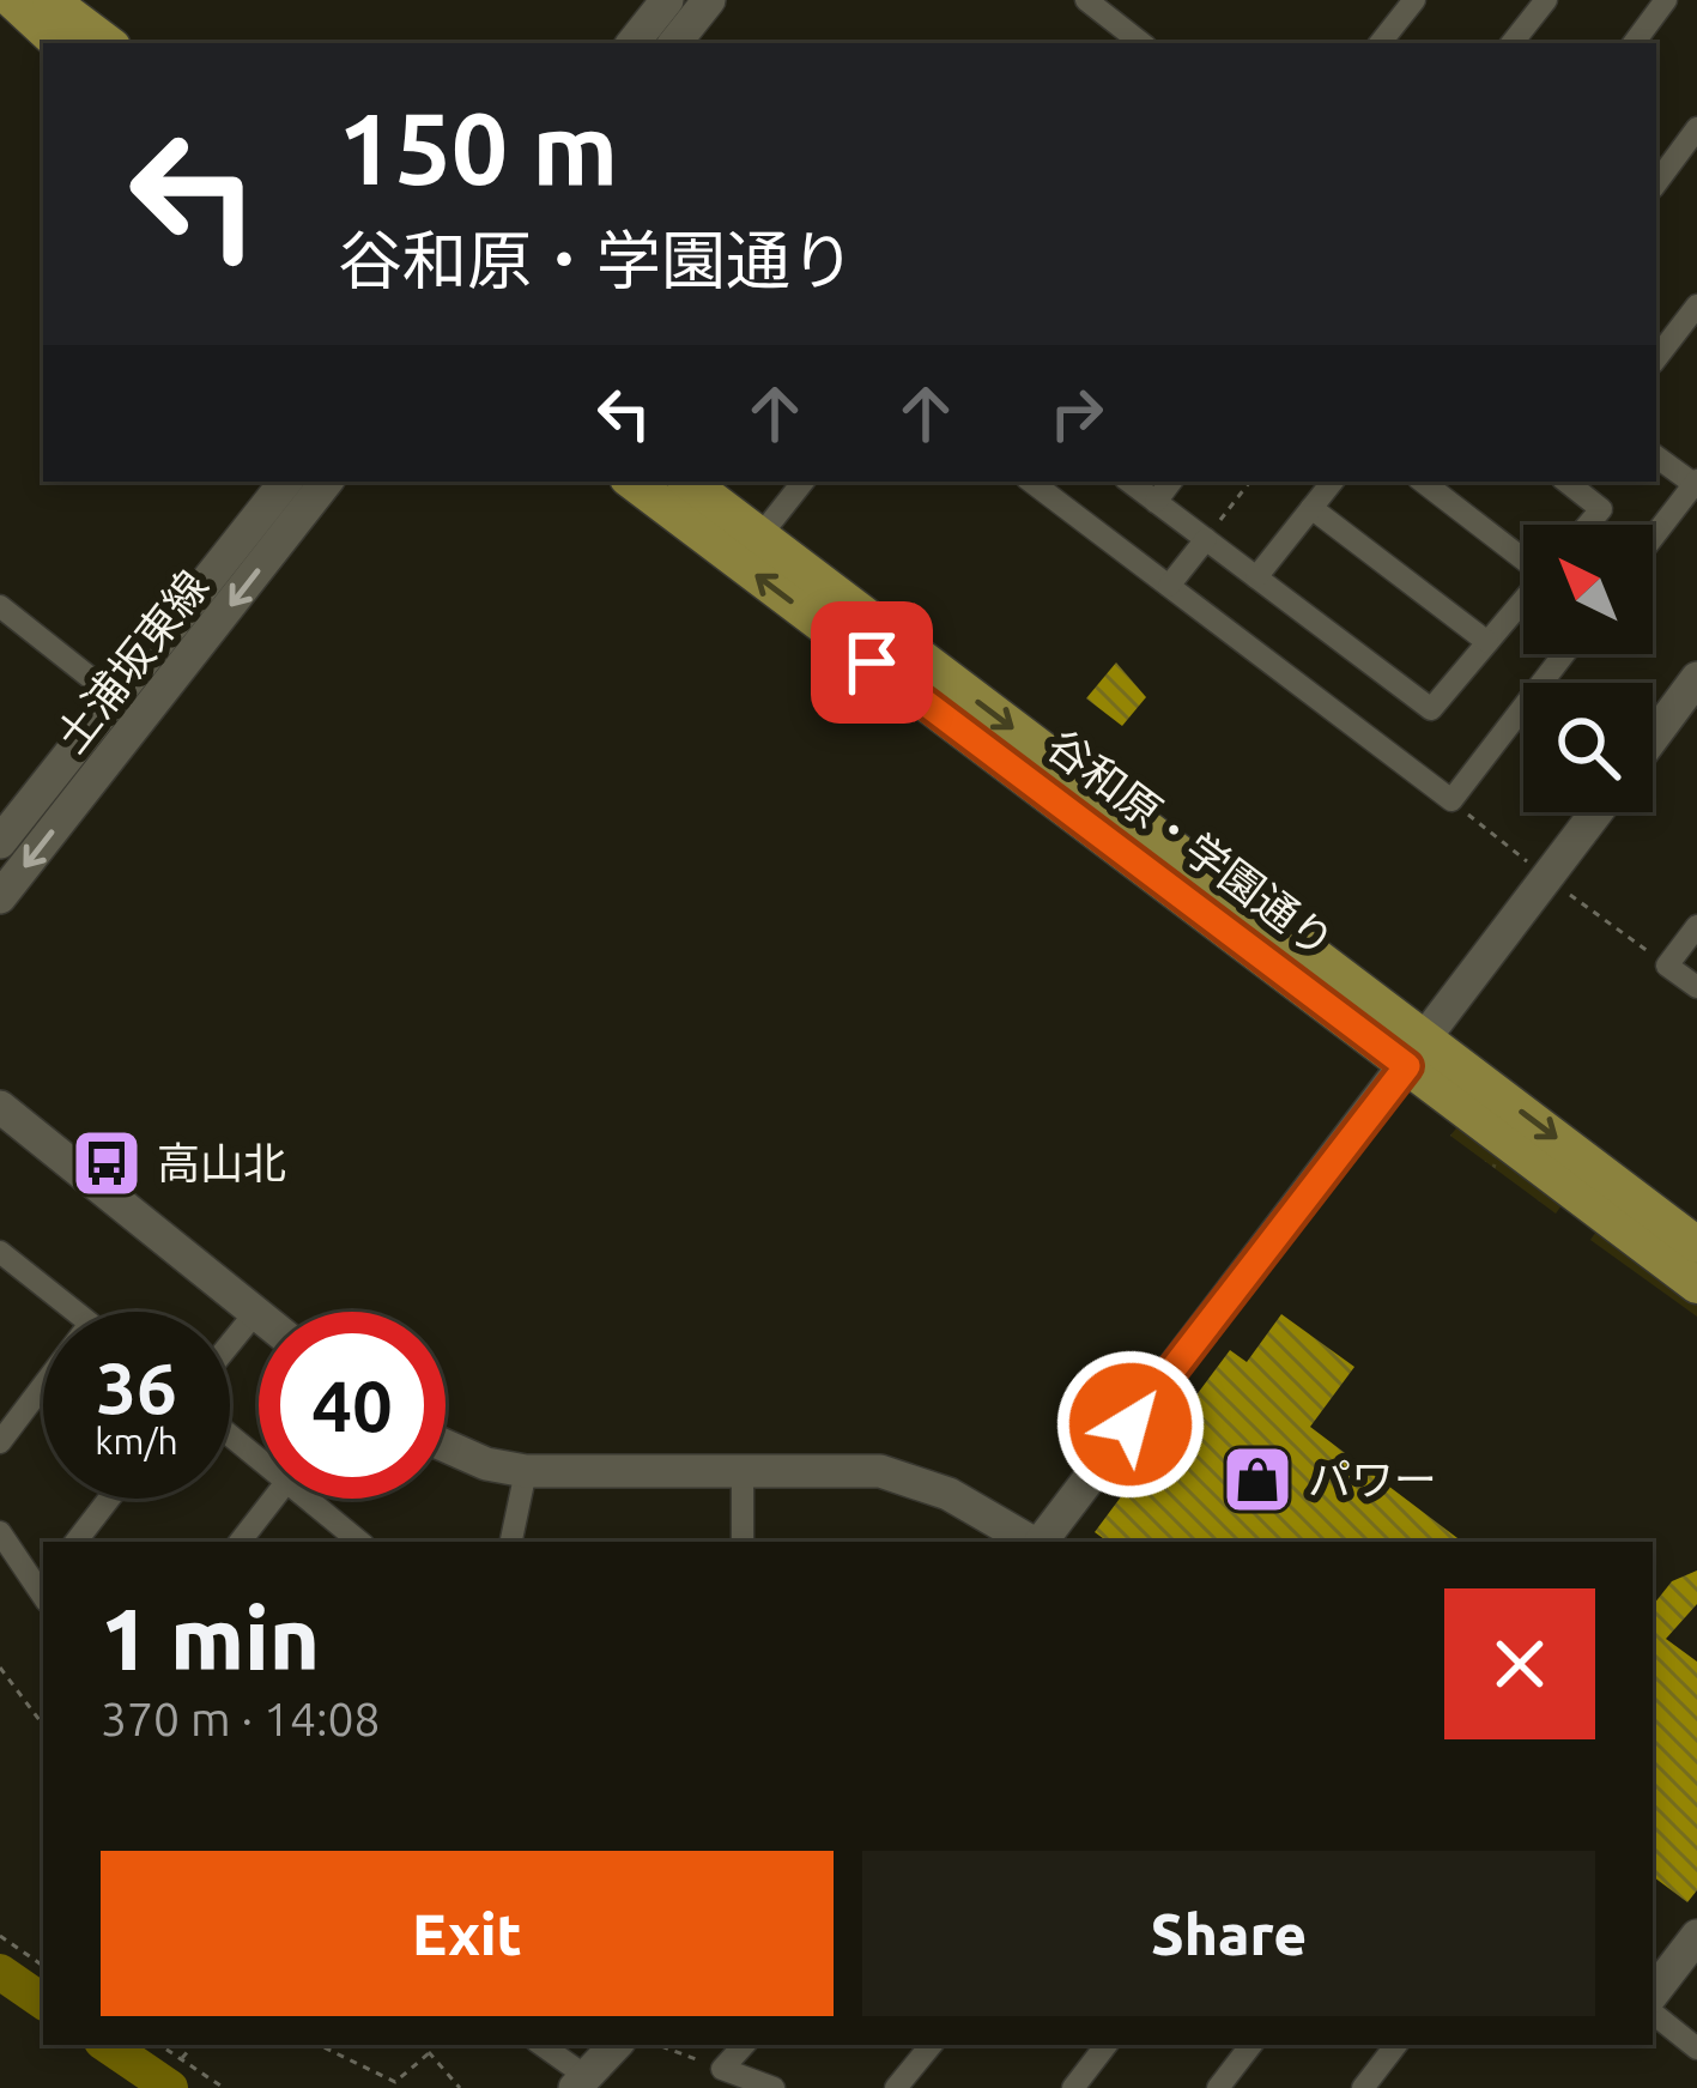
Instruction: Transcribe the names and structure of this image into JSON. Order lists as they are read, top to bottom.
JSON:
{
  "streets": {
    "main road": ["谷和原・学園通り"],
    "street": ["土浦坂東線"]
  },
  "places": {
    "bus stop": ["高山北"],
    "shop": ["パワー"]
  },
  "north": "top left",
  "page": {
    "turn": ["150 m", "谷和原・学園通り"],
    "speed": "36 km/h",
    "limit": "40",
    "heading": ["1 min", "370 m · 14:08"],
    "buttons": ["Exit", "Share"]
  }
}
